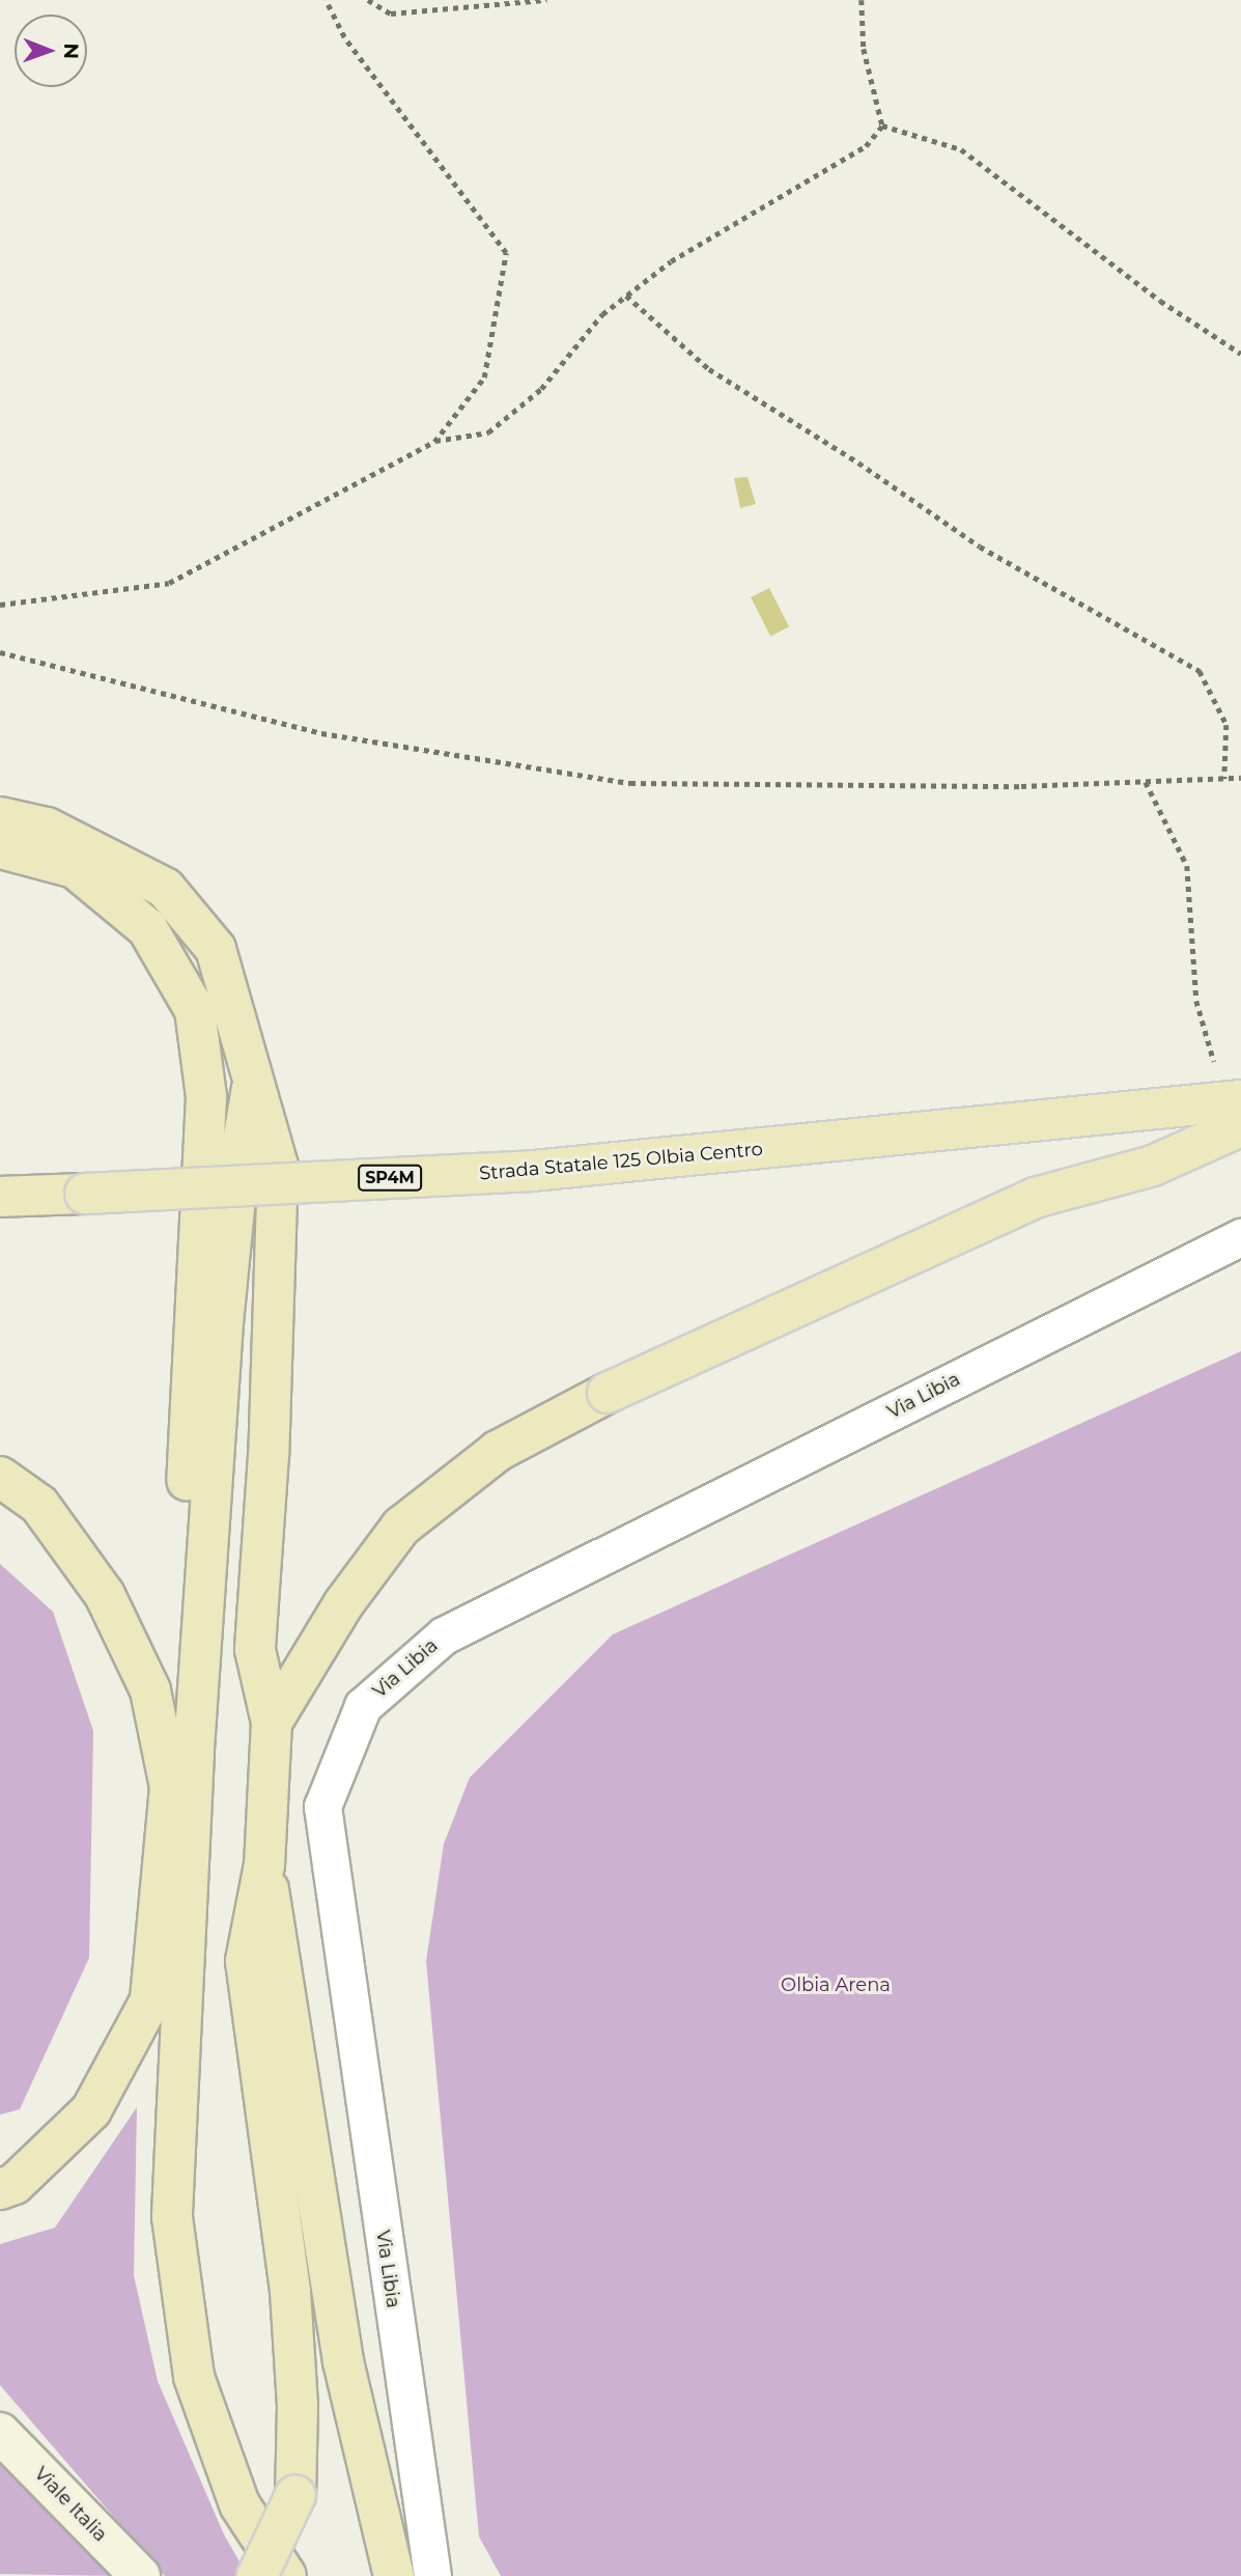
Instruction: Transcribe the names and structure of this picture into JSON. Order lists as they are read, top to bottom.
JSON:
{
  "streets": {
    "main road": ["Strada Statale 125 Olbia Centro", "SP4M", "Viale Italia"],
    "street": ["Via Libia"]
  },
  "parks": ["Olbia Arena"],
  "north": "right"
}
